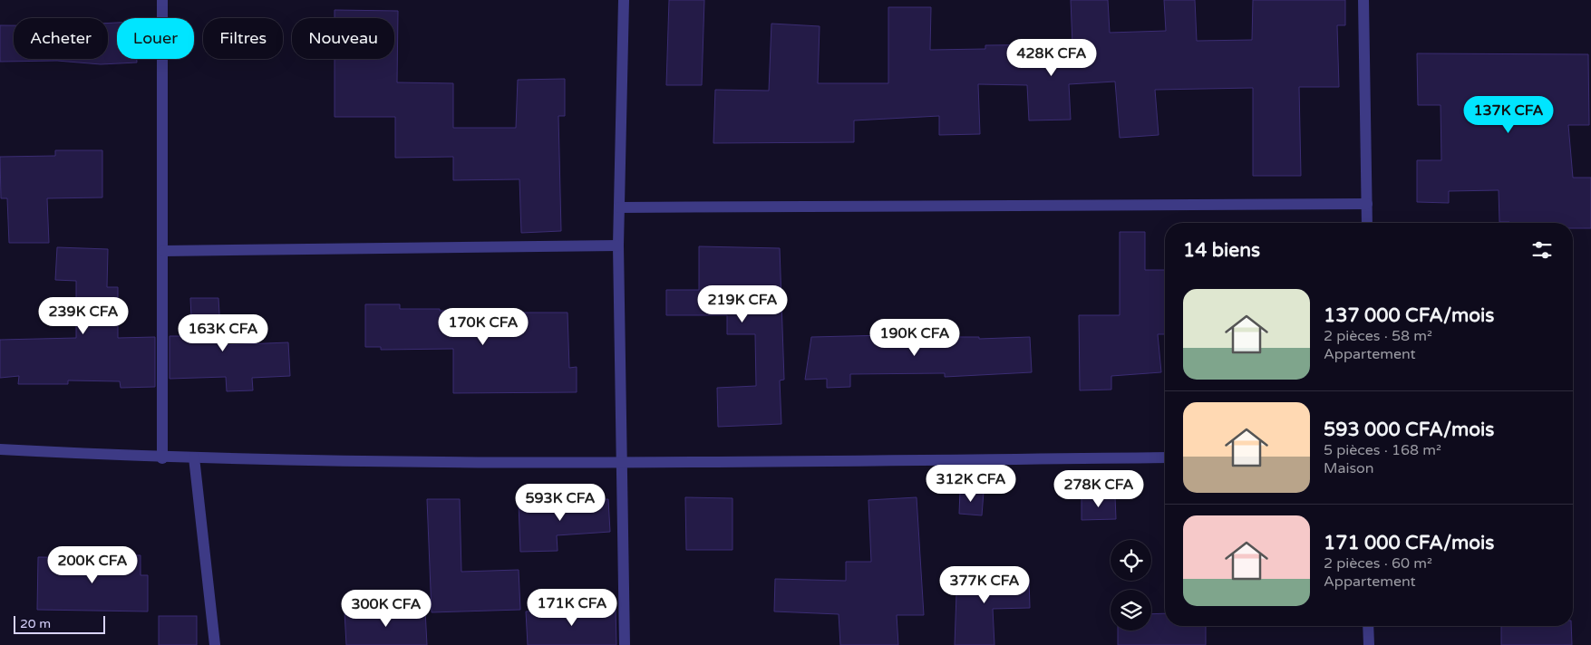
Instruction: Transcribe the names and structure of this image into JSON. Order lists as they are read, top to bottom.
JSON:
{
  "scale_bar": "20 m",
  "page": {
    "chip": [
      "Acheter",
      "Louer",
      "Filtres",
      "Nouveau"
    ],
    "price": [
      "428K CFA",
      "137K CFA",
      "219K CFA",
      "239K CFA",
      "170K CFA",
      "163K CFA",
      "190K CFA",
      "312K CFA",
      "278K CFA",
      "593K CFA",
      "200K CFA",
      "377K CFA",
      "171K CFA",
      "300K CFA"
    ],
    "heading": "14 biens",
    "list": [
      {
        "name": "137 000 CFA/mois",
        "note": "2 pièces · 58 m² · Appartement"
      },
      {
        "name": "593 000 CFA/mois",
        "note": "5 pièces · 168 m² · Maison"
      },
      {
        "name": "171 000 CFA/mois",
        "note": "2 pièces · 60 m² · Appartement"
      }
    ],
    "scale": "20 m"
  }
}
